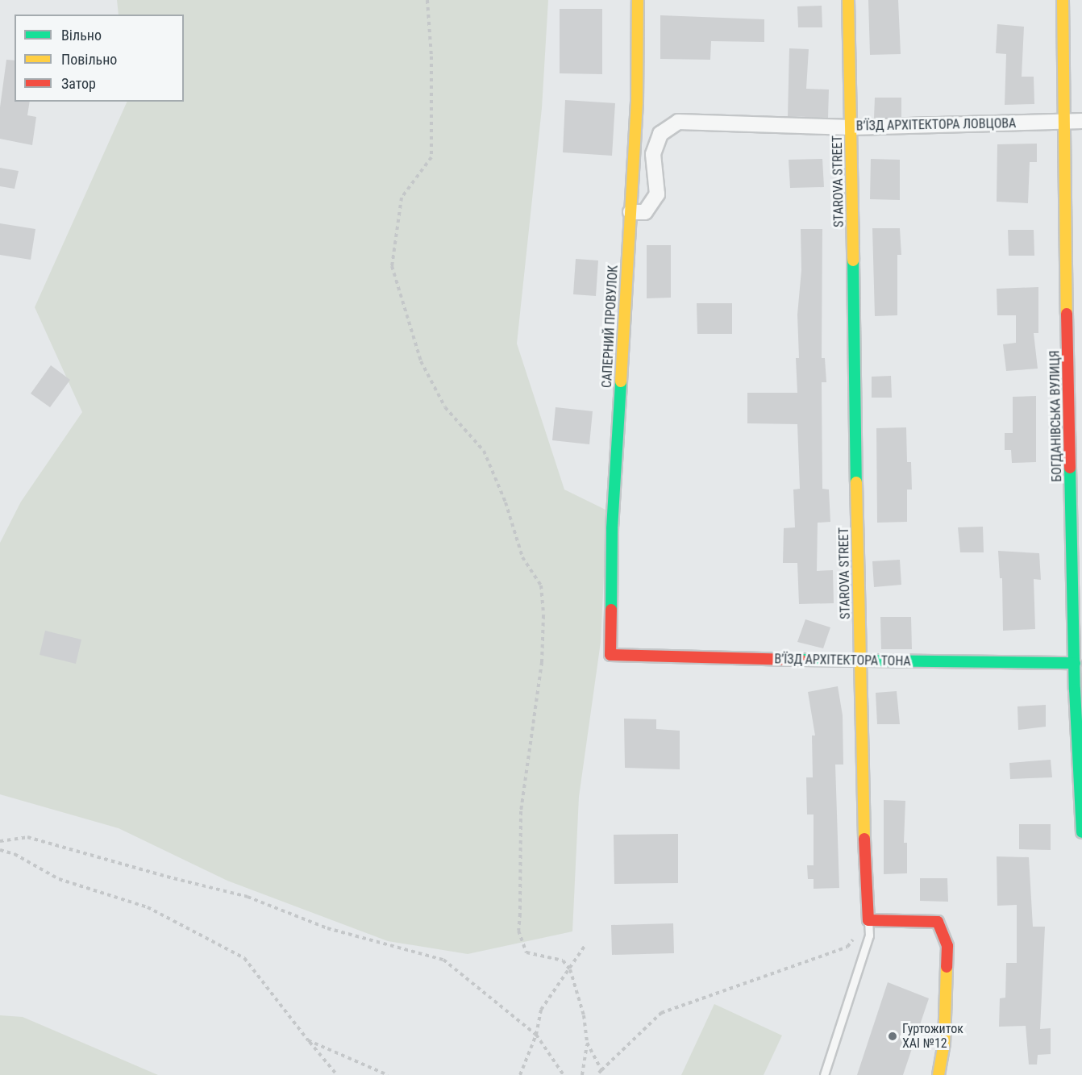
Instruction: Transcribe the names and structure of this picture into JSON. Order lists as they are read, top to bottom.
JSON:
{
  "streets": {
    "street": [
      "В’ЇЗД АРХІТЕКТОРА ЛОВЦОВА",
      "STAROVA STREET",
      "САПЕРНИЙ ПРОВУЛОК",
      "БОГДАНІВСЬКА ВУЛИЦЯ",
      "В’ЇЗД АРХІТЕКТОРА ТОНА"
    ]
  },
  "crossings": [
    ["В’ЇЗД АРХІТЕКТОРА ЛОВЦОВА", "STAROVA STREET"],
    ["В’ЇЗД АРХІТЕКТОРА ЛОВЦОВА", "САПЕРНИЙ ПРОВУЛОК"],
    ["В’ЇЗД АРХІТЕКТОРА ЛОВЦОВА", "БОГДАНІВСЬКА ВУЛИЦЯ"],
    ["STAROVA STREET", "В’ЇЗД АРХІТЕКТОРА ТОНА"],
    ["САПЕРНИЙ ПРОВУЛОК", "В’ЇЗД АРХІТЕКТОРА ТОНА"],
    ["БОГДАНІВСЬКА ВУЛИЦЯ", "В’ЇЗД АРХІТЕКТОРА ТОНА"]
  ],
  "places": ["Гуртожиток ХАІ №12"],
  "legend": ["Вільно", "Повільно", "Затор"]
}
